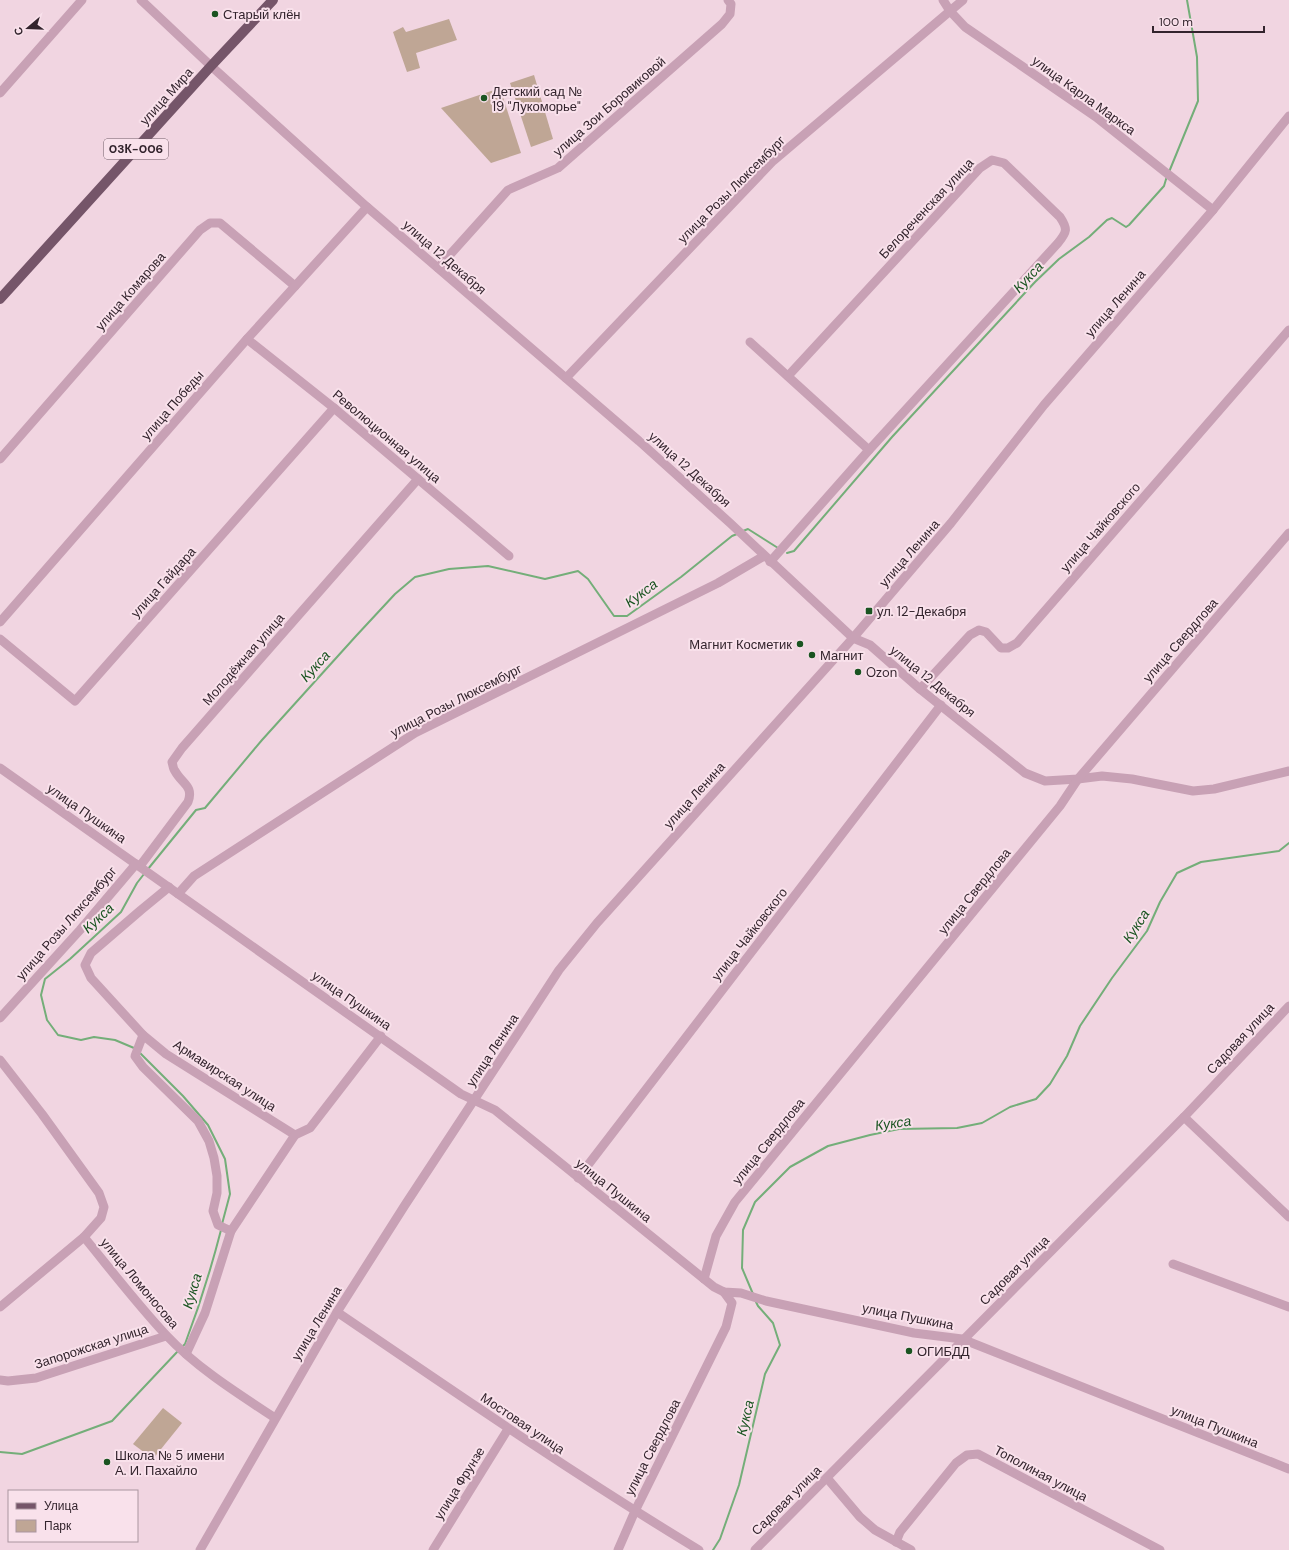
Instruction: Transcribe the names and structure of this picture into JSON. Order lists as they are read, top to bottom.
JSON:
{
  "streets": {
    "main road": ["улица Мира", "03К-006"],
    "street": [
      "улица Карла Маркса",
      "улица Зои Боровиковой",
      "улица Розы Люксембург",
      "Белореченская улица",
      "улица 12 Декабря",
      "улица Комарова",
      "улица Ленина",
      "улица Победы",
      "Революционная улица",
      "улица Чайковского",
      "улица Гайдара",
      "улица Свердлова",
      "Молодёжная улица",
      "улица Пушкина",
      "Садовая улица",
      "Армавирская улица",
      "улица Ломоносова",
      "Запорожская улица",
      "Мостовая улица",
      "Тополиная улица",
      "улица Фрунзе"
    ]
  },
  "crossings": [
    ["улица Карла Маркса", "улица Розы Люксембург"],
    ["улица Карла Маркса", "улица Ленина"],
    ["улица Мира", "улица 12 Декабря"],
    ["улица Зои Боровиковой", "улица 12 Декабря"],
    ["улица Розы Люксембург", "Белореченская улица"],
    ["улица Розы Люксембург", "улица 12 Декабря"],
    ["улица Розы Люксембург", "Молодёжная улица"],
    ["улица Розы Люксембург", "улица Пушкина"],
    ["Белореченская улица", "улица 12 Декабря"],
    ["улица 12 Декабря", "улица Ленина"],
    ["улица 12 Декабря", "улица Победы"],
    ["улица 12 Декабря", "улица Чайковского"],
    ["улица 12 Декабря", "улица Свердлова"],
    ["улица Комарова", "улица Победы"],
    ["улица Ленина", "улица Пушкина"],
    ["улица Ленина", "улица Ломоносова"],
    ["улица Ленина", "Мостовая улица"],
    ["улица Победы", "Революционная улица"],
    ["Революционная улица", "улица Гайдара"],
    ["Революционная улица", "Молодёжная улица"],
    ["улица Чайковского", "улица Пушкина"],
    ["улица Свердлова", "улица Пушкина"],
    ["улица Свердлова", "Мостовая улица"],
    ["Молодёжная улица", "улица Пушкина"],
    ["улица Пушкина", "Садовая улица"],
    ["улица Пушкина", "Армавирская улица"],
    ["улица Ломоносова", "Запорожская улица"],
    ["Мостовая улица", "улица Фрунзе"]
  ],
  "water": ["Кукса"],
  "places": {
    "other": [
      "Старый клён",
      "Детский сад № 19 \"Лукоморье\"",
      "Магнит Косметик",
      "Магнит",
      "Ozon",
      "ОГИБДД",
      "Школа № 5 имени А. И. Пахайло"
    ],
    "transit": ["ул. 12-Декабря"]
  },
  "legend": ["Улица", "Парк"],
  "scale_bar": "100 m",
  "north": "left"
}
